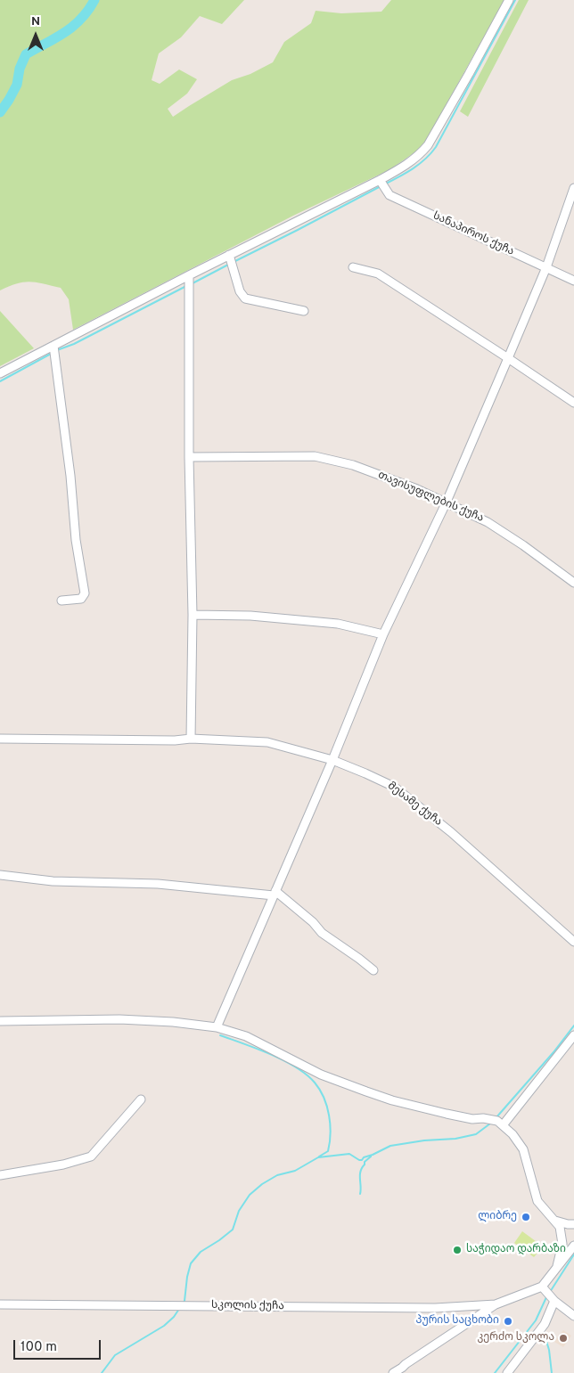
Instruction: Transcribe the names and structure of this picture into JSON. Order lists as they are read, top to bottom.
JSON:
{
  "streets": {
    "street": [
      "სანაპიროს ქუჩა",
      "თავისუფლების ქუჩა",
      "მესამე ქუჩა",
      "სკოლის ქუჩა"
    ]
  },
  "places": [
    "ლიბრე",
    "საჭიდაო დარბაზი",
    "პურის საცხობი",
    "კერძო სკოლა"
  ],
  "scale_bar": "100 m",
  "north": "top"
}
